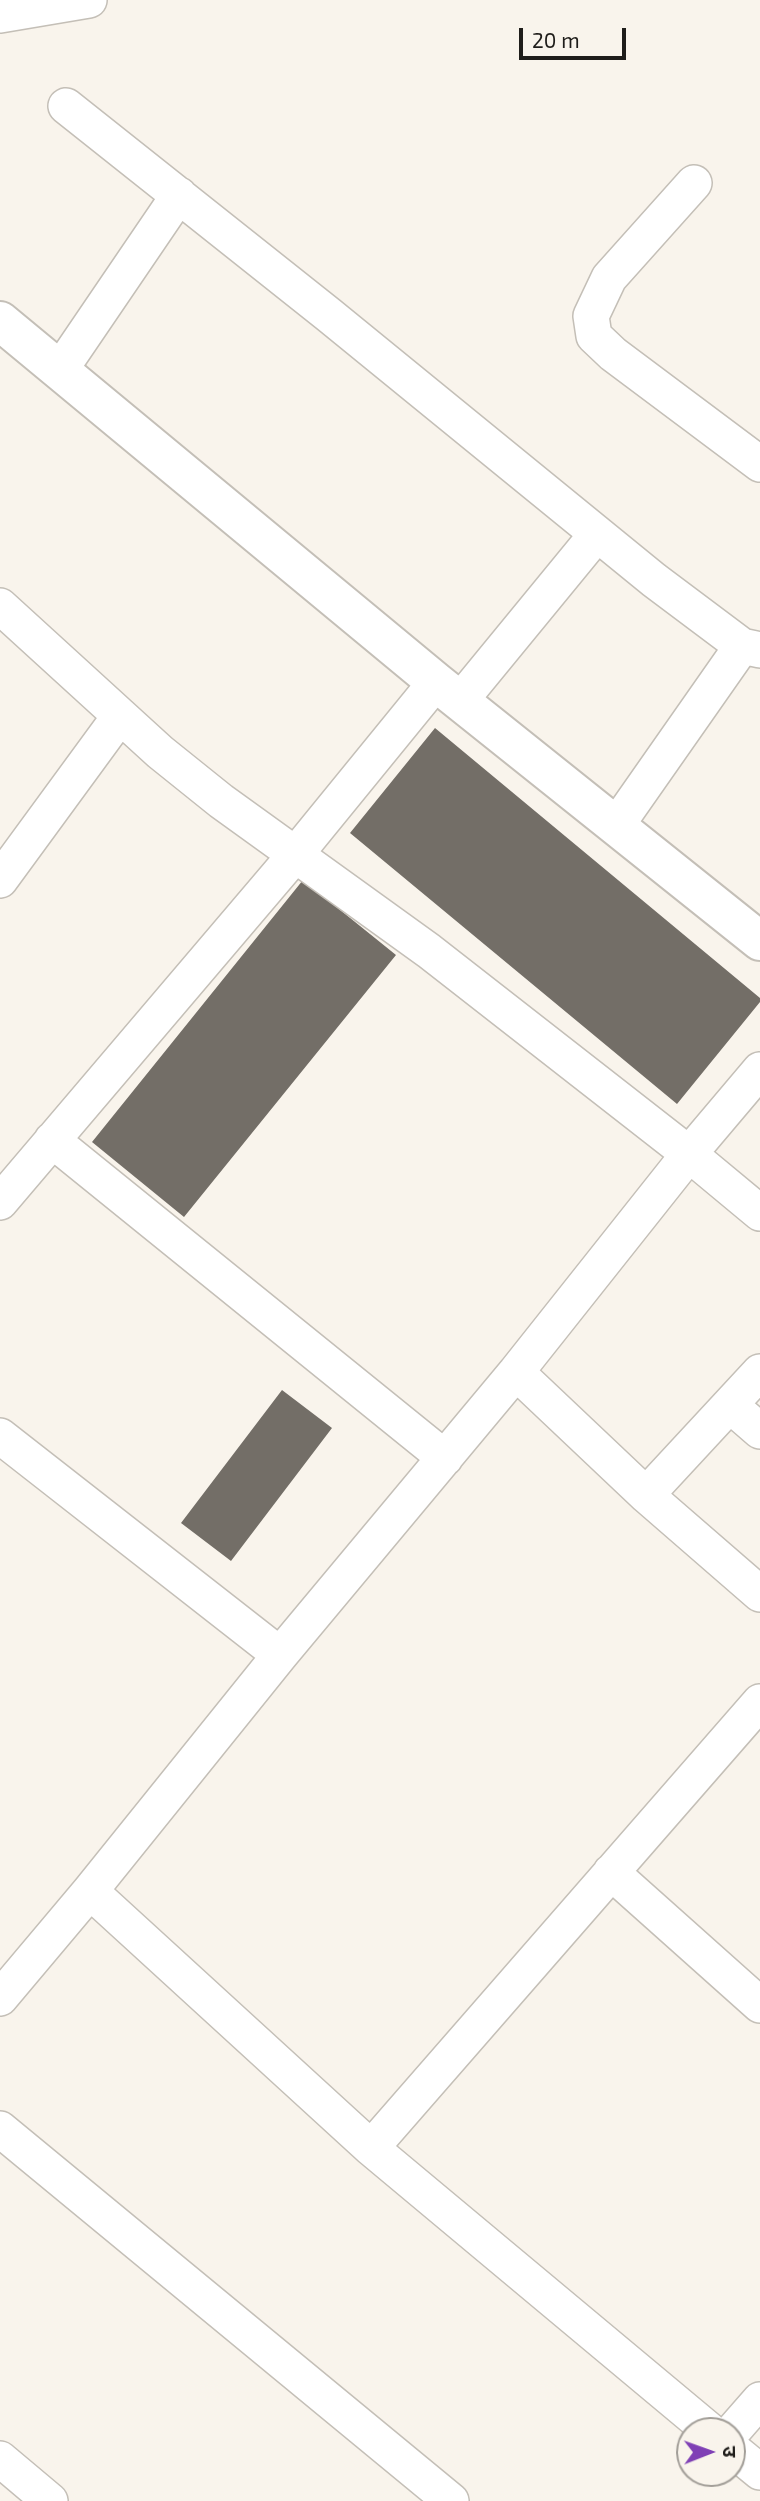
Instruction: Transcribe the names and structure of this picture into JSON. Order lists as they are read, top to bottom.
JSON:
{
  "scale_bar": "20 m",
  "north": "right"
}
